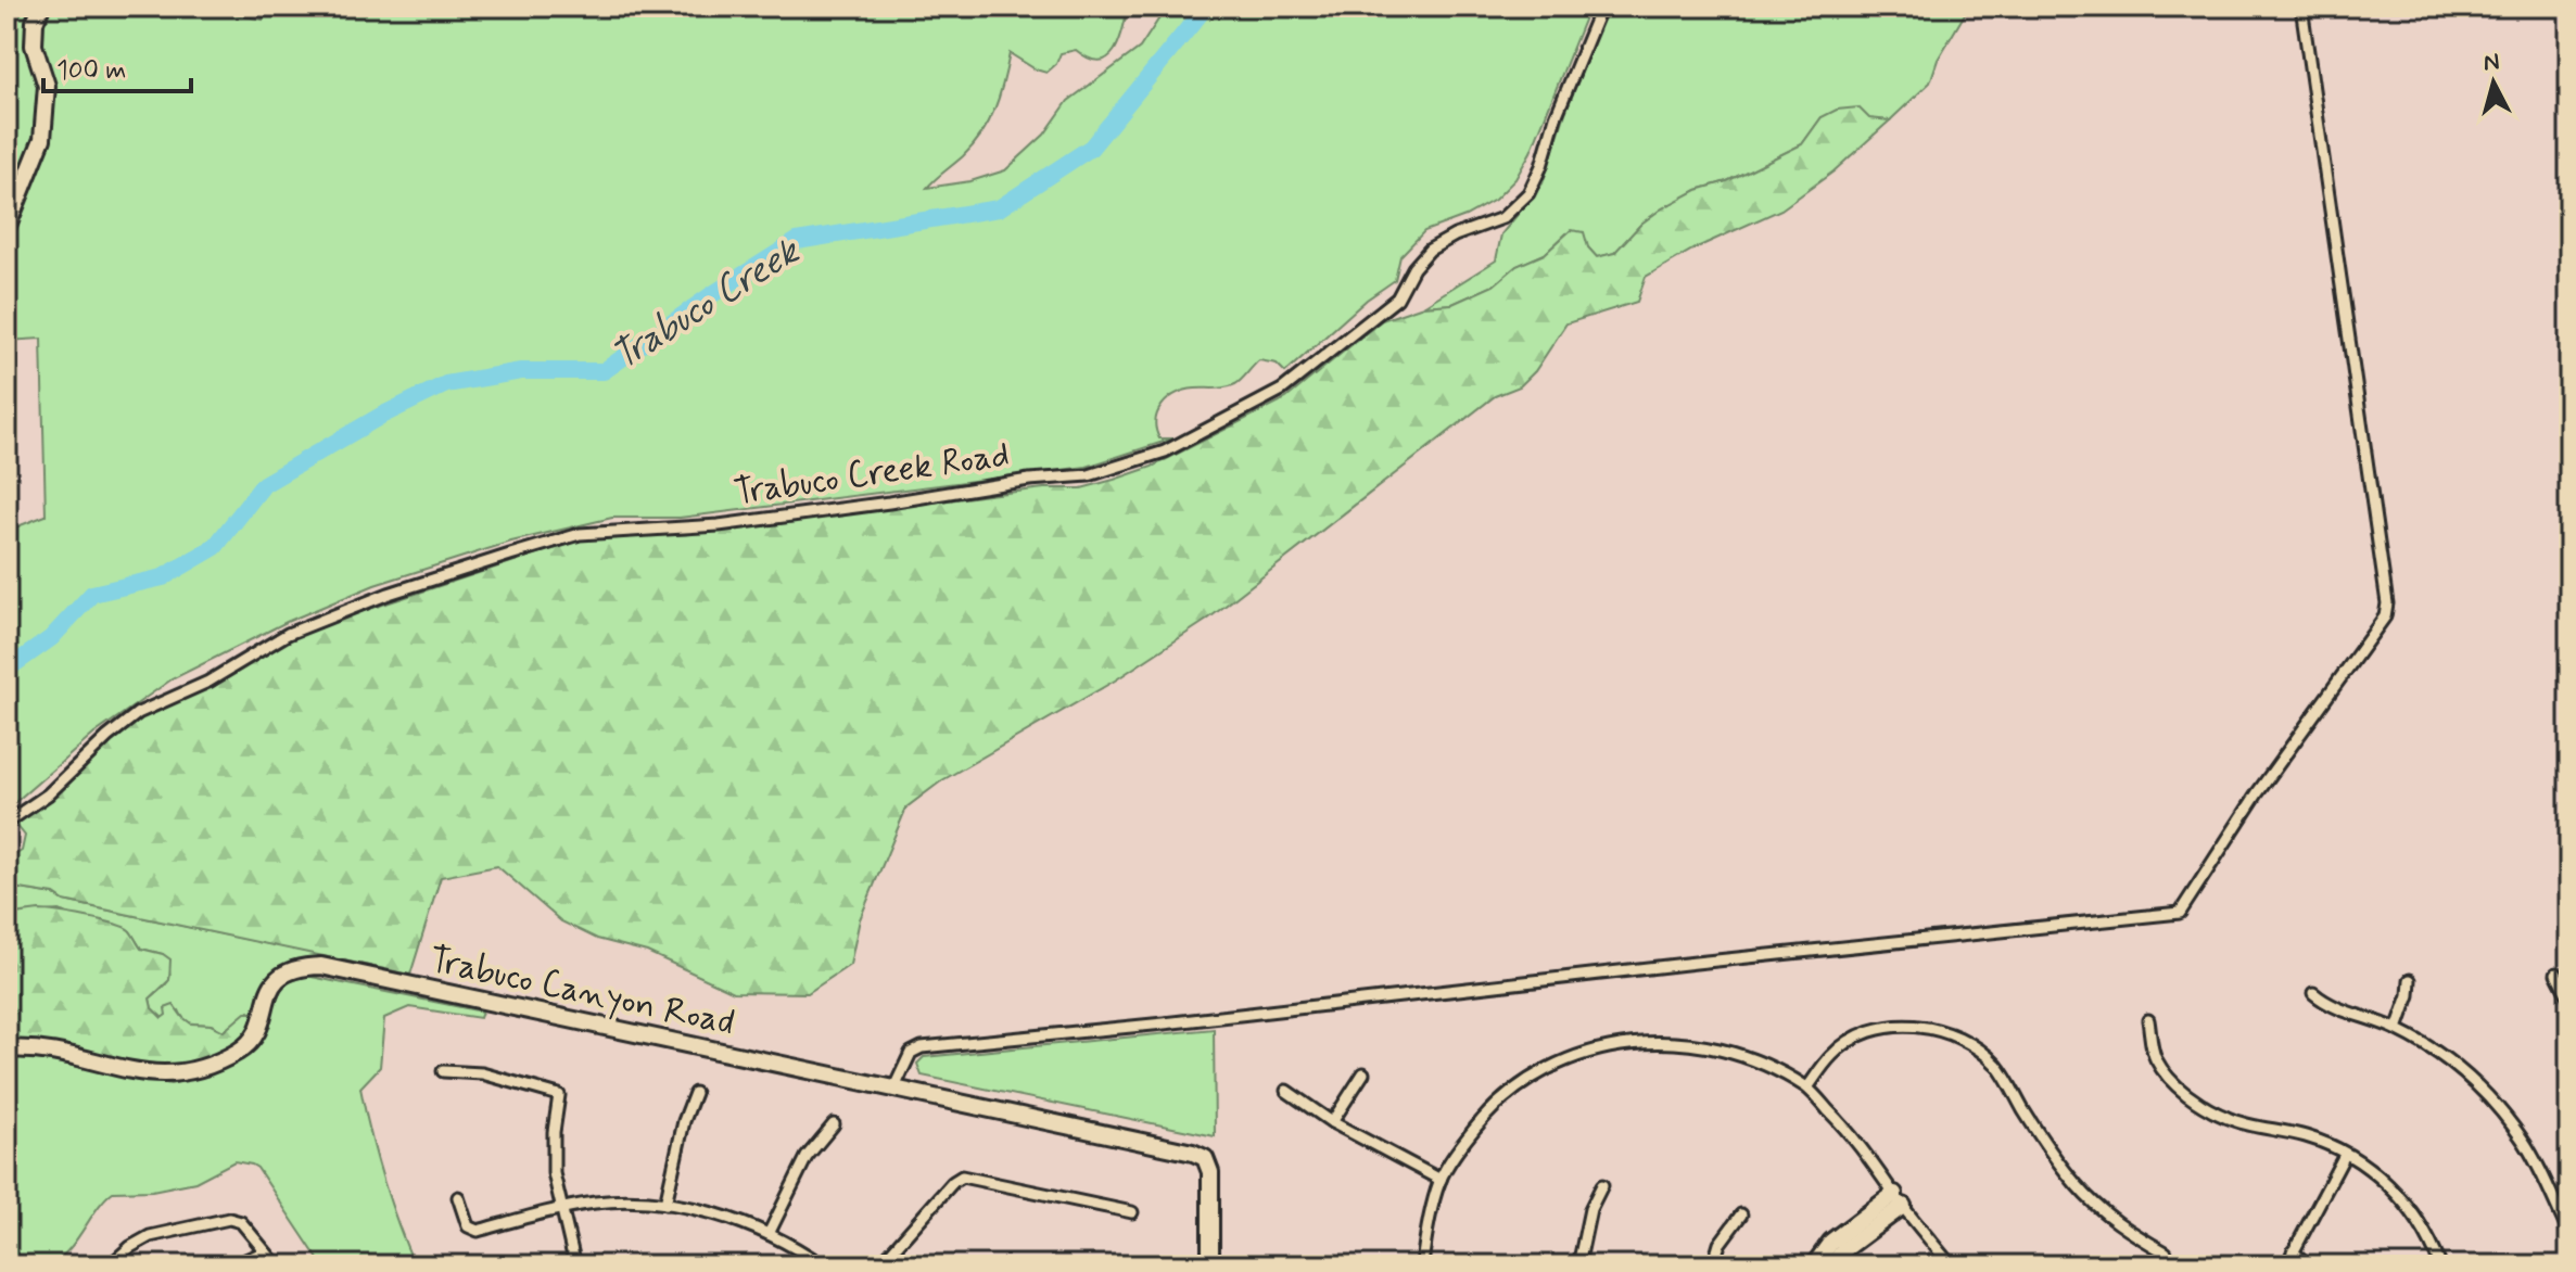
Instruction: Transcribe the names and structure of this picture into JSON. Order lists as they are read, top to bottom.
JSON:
{
  "streets": {
    "main road": ["Trabuco Canyon Road"],
    "street": ["Trabuco Creek Road"]
  },
  "water": ["Trabuco Creek"],
  "scale_bar": "100 m",
  "north": "top"
}
